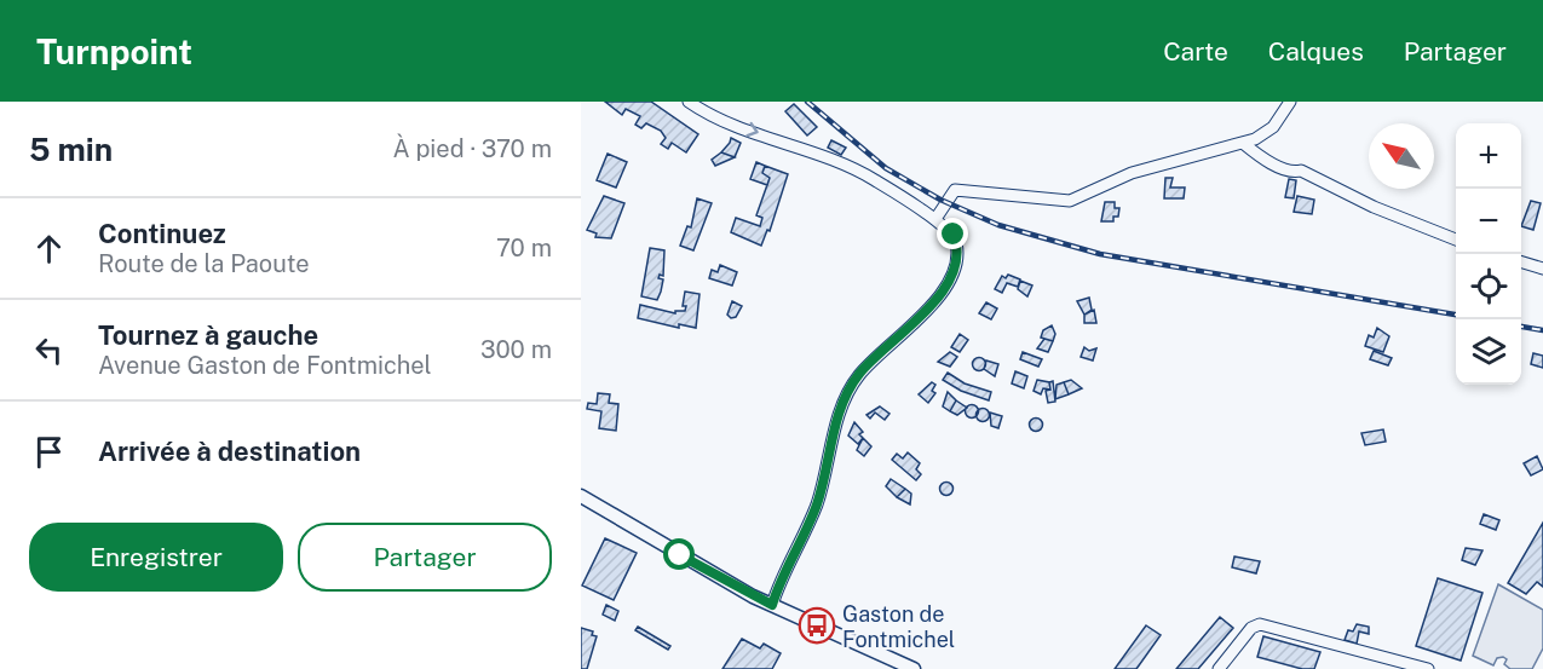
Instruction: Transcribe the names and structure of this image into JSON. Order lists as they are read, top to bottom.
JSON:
{
  "places": {
    "bus stop": ["Gaston de Fontmichel"]
  },
  "north": "top left",
  "page": {
    "header": "Turnpoint",
    "nav": ["Carte", "Calques", "Partager"],
    "heading": ["5 min", "À pied · 370 m"],
    "map_buttons": ["+", "−"],
    "list": [
      ["Continuez", "Route de la Paoute", "70 m"],
      ["Tournez à gauche", "Avenue Gaston de Fontmichel", "300 m"],
      "Arrivée à destination"
    ],
    "buttons": ["Enregistrer", "Partager"]
  }
}
